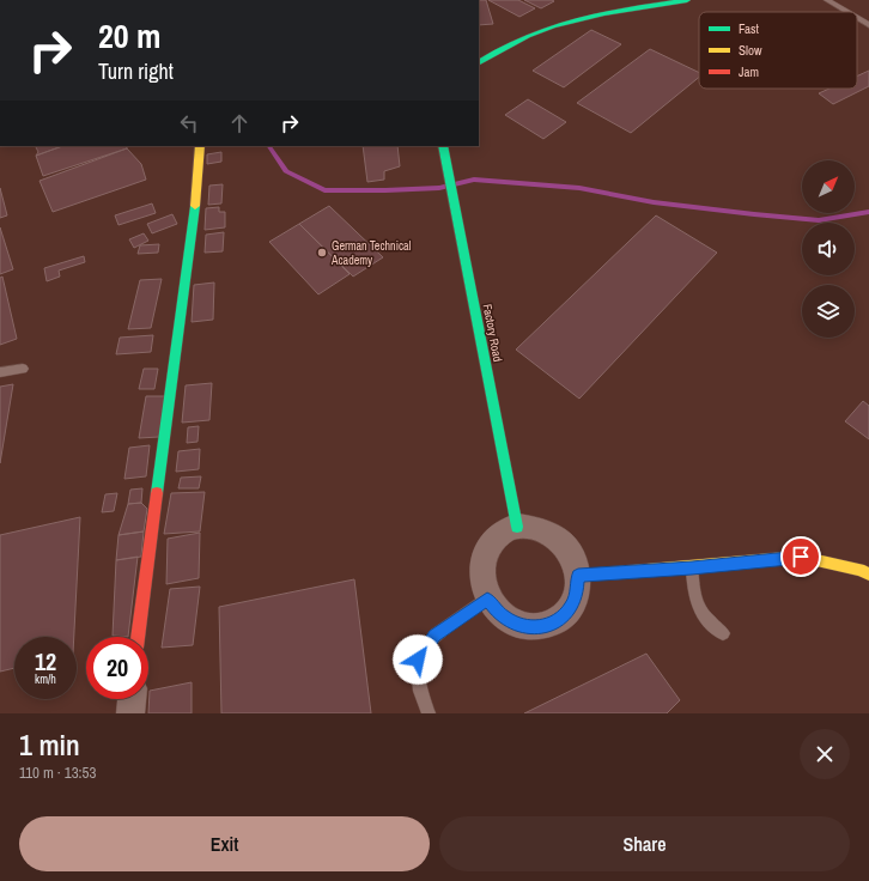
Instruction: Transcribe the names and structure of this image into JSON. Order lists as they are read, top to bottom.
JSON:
{
  "streets": {
    "street": ["Factory Road"]
  },
  "places": ["German Technical Academy"],
  "legend": ["Fast", "Slow", "Jam"],
  "north": "top right",
  "page": {
    "turn": ["20 m", "Turn right"],
    "speed": "12 km/h",
    "limit": "20",
    "heading": ["1 min", "110 m · 13:53"],
    "buttons": ["Exit", "Share"]
  }
}
